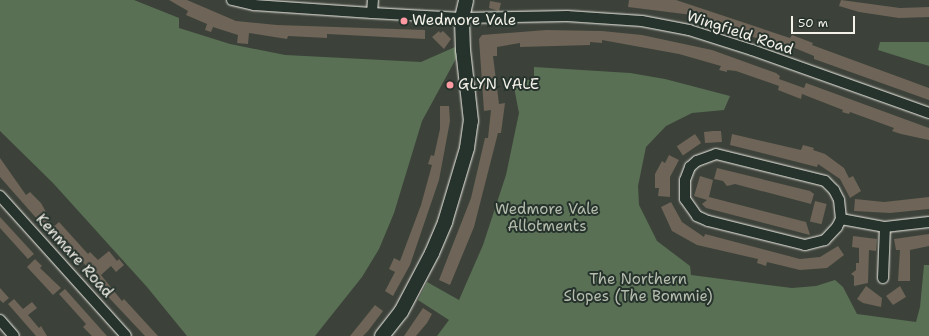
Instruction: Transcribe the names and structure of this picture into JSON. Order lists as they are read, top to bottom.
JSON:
{
  "streets": {
    "street": ["Wingfield Road", "Kenmare Road"]
  },
  "parks": ["Wedmore Vale Allotments", "The Northern Slopes (The Bommie)"],
  "places": ["Wedmore Vale", "GLYN VALE"],
  "scale_bar": "50 m"
}
